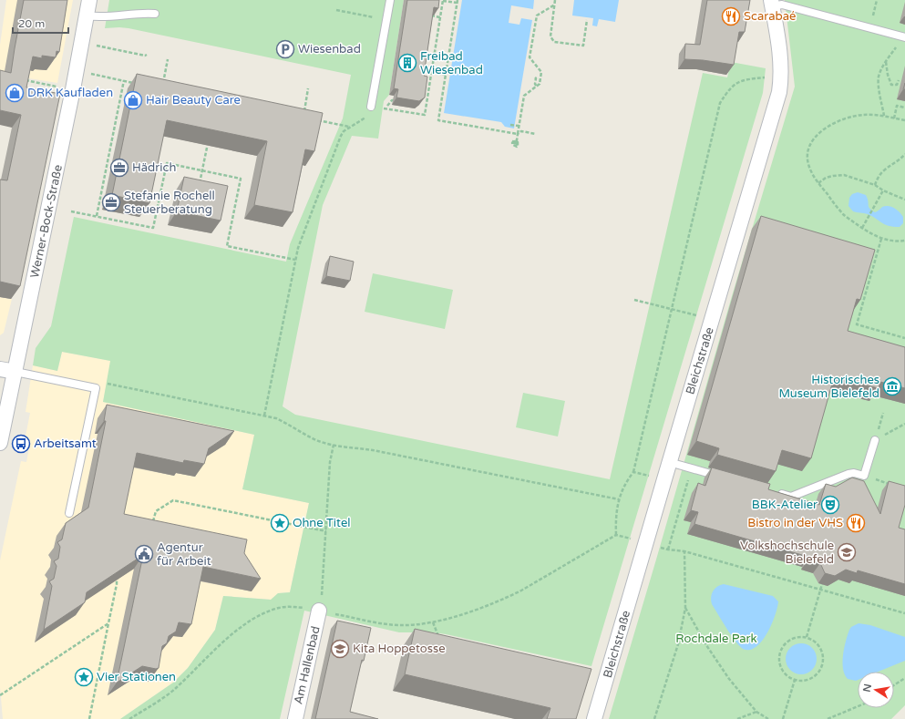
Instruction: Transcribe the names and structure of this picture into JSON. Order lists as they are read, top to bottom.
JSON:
{
  "streets": {
    "street": ["Werner-Bock-Straße", "Bleichstraße", "Am Hallenbad"]
  },
  "parks": ["Rochdale Park"],
  "places": {
    "restaurant": ["Scarabaé", "Bistro in der VHS"],
    "parking": ["Wiesenbad"],
    "building": ["Freibad Wiesenbad"],
    "shop": ["DRK Kaufladen", "Hair Beauty Care"],
    "office": ["Hädrich", "Stefanie Rochell Steuerberatung"],
    "museum": ["Historisches Museum Bielefeld"],
    "bus stop": ["Arbeitsamt"],
    "theatre": ["BBK-Atelier"],
    "place": ["Ohne Titel", "Vier Stationen"],
    "school or university": ["Volkshochschule Bielefeld", "Kita Hoppetosse"],
    "public building": ["Agentur für Arbeit"]
  },
  "scale_bar": "20 m",
  "north": "left"
}
